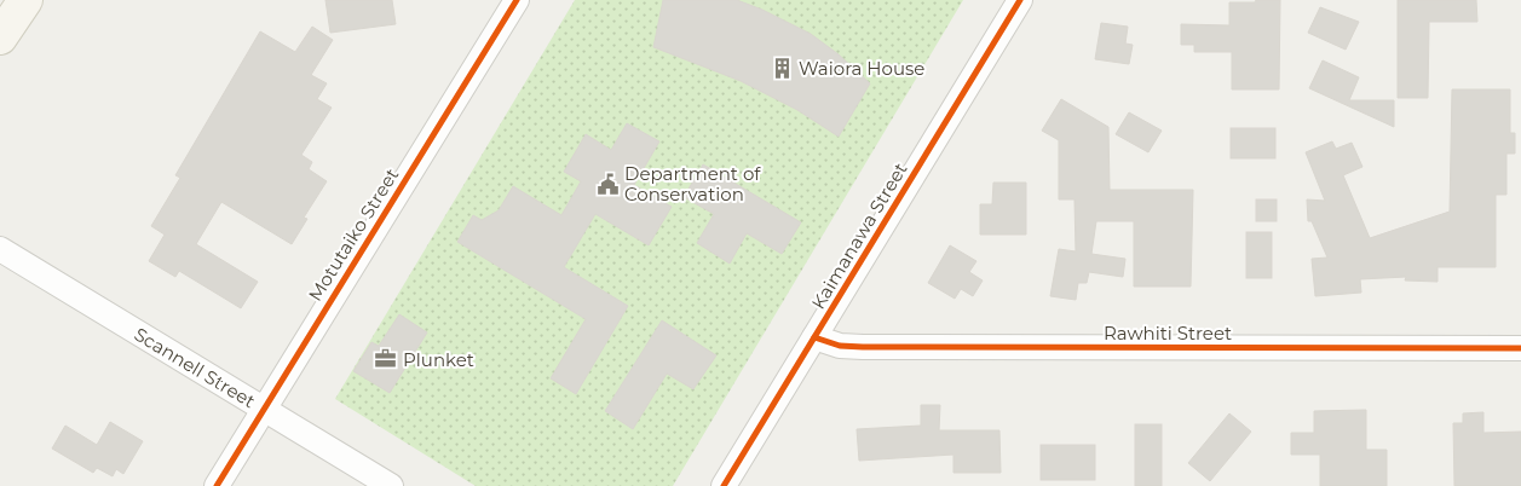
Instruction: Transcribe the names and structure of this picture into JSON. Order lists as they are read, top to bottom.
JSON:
{
  "streets": {
    "street": [
      "Motutaiko Street",
      "Kaimanawa Street",
      "Rawhiti Street",
      "Scannell Street"
    ]
  },
  "crossings": [
    ["Motutaiko Street", "Scannell Street"],
    ["Kaimanawa Street", "Rawhiti Street"]
  ],
  "places": {
    "building": ["Waiora House"],
    "public building": ["Department of Conservation"],
    "office": ["Plunket"]
  }
}
